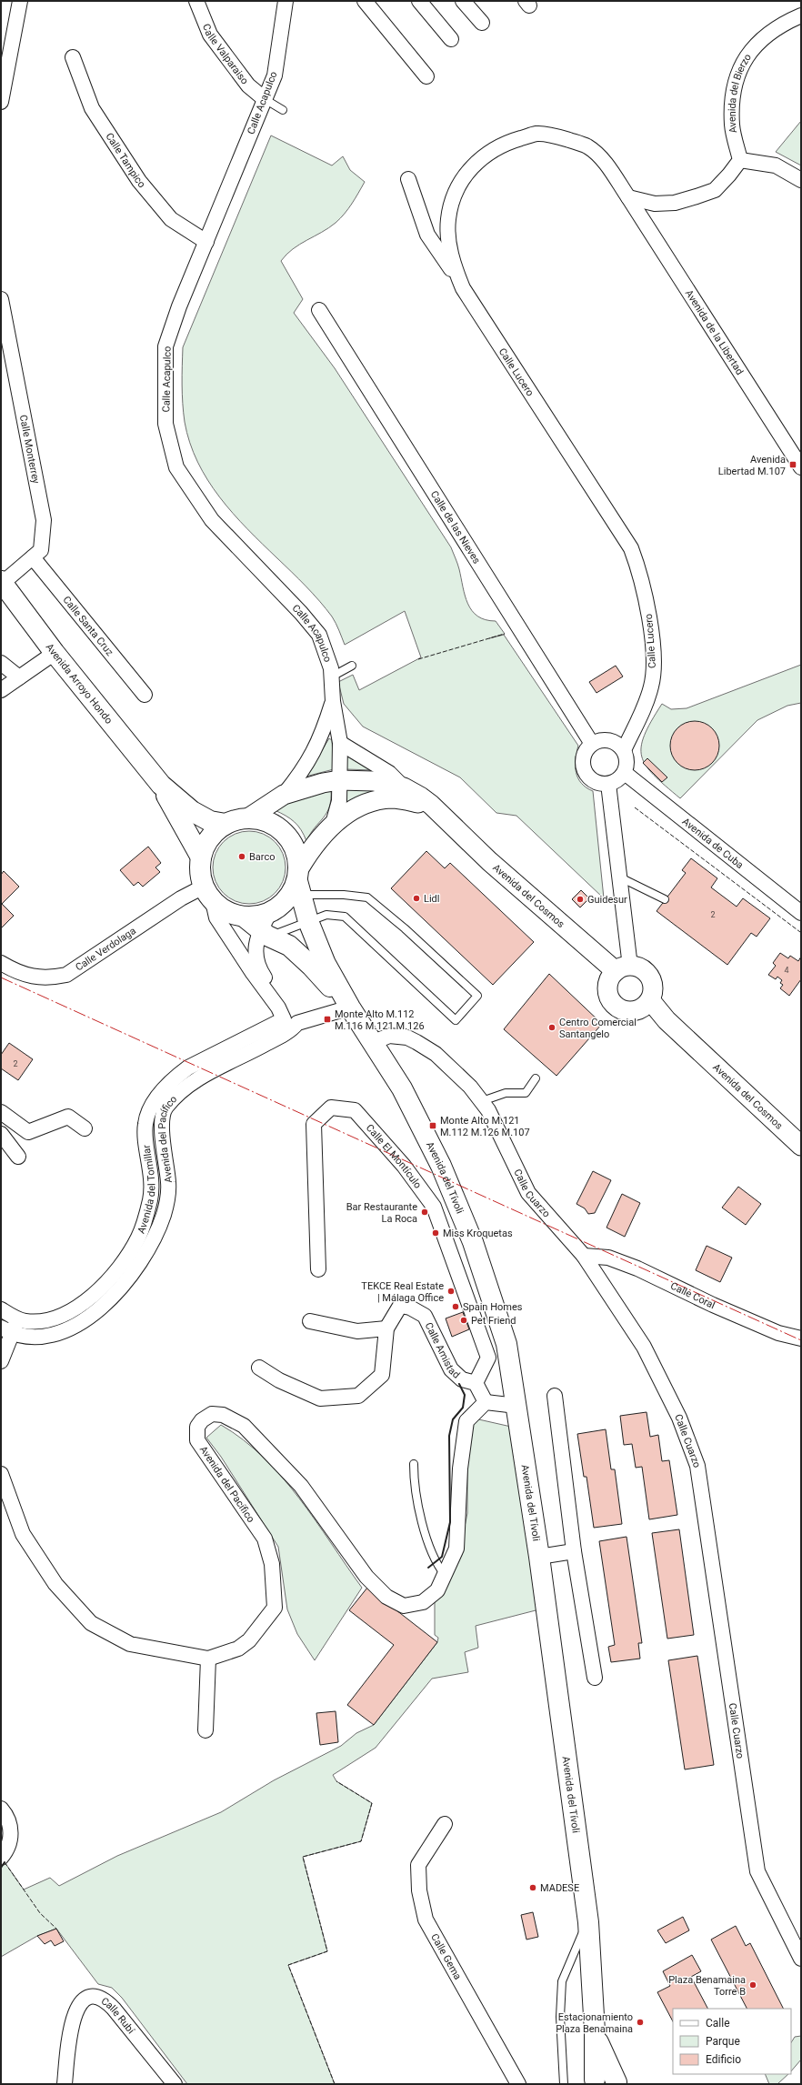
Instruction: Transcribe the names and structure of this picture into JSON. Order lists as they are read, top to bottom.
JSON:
{
  "streets": {
    "main road": ["Avenida Arroyo Hondo", "Avenida del Tívoli"],
    "street": [
      "Calle Valparaiso",
      "Avenida del Bierzo",
      "Calle Acapulco",
      "Calle Tampico",
      "Avenida de la Libertad",
      "Calle Lucero",
      "Calle Monterrey",
      "Calle de las Nieves",
      "Calle Santa Cruz",
      "Avenida de Cuba",
      "Avenida del Cosmos",
      "Calle Verdolaga",
      "Avenida del Pacífico",
      "Calle El Montículo",
      "Avenida del Tomillar",
      "Calle Cuarzo",
      "Calle Coral",
      "Calle Amistad",
      "Calle Gema",
      "Calle Rubí"
    ]
  },
  "crossings": [
    ["Calle Valparaiso", "Calle Acapulco"],
    ["Calle Acapulco", "Calle Tampico"],
    ["Avenida de la Libertad", "Calle Lucero"],
    ["Calle Lucero", "Calle de las Nieves"],
    ["Calle Lucero", "Avenida de Cuba"],
    ["Calle Monterrey", "Calle Santa Cruz"],
    ["Calle Monterrey", "Avenida Arroyo Hondo"],
    ["Calle de las Nieves", "Avenida de Cuba"],
    ["Avenida Arroyo Hondo", "Calle Verdolaga"],
    ["Avenida Arroyo Hondo", "Avenida del Tívoli"],
    ["Avenida Arroyo Hondo", "Avenida del Tomillar"],
    ["Calle Verdolaga", "Avenida del Tívoli"],
    ["Calle Verdolaga", "Avenida del Tomillar"],
    ["Avenida del Pacífico", "Avenida del Tívoli"],
    ["Avenida del Pacífico", "Calle Amistad"],
    ["Calle El Montículo", "Calle Amistad"],
    ["Avenida del Tívoli", "Avenida del Tomillar"],
    ["Avenida del Tívoli", "Calle Cuarzo"],
    ["Calle Cuarzo", "Calle Coral"]
  ],
  "places": {
    "transit": ["Avenida Libertad M.107", "Monte Alto M.112 M.116 M.121 M.126", "Monte Alto M.121 M.112 M.126 M.107"],
    "other": [
      "Barco",
      "Lidl",
      "Guidesur",
      "Centro Comercial Santangelo",
      "Bar Restaurante La Roca",
      "Miss Kroquetas",
      "TEKCE Real Estate | Málaga Office",
      "Spain Homes",
      "Pet Friend",
      "MADESE",
      "Plaza Benamaina Torre B",
      "Estacionamiento Plaza Benamaina"
    ]
  },
  "house_numbers": ["2", "4", "2"],
  "legend": ["Calle", "Parque", "Edificio"]
}
